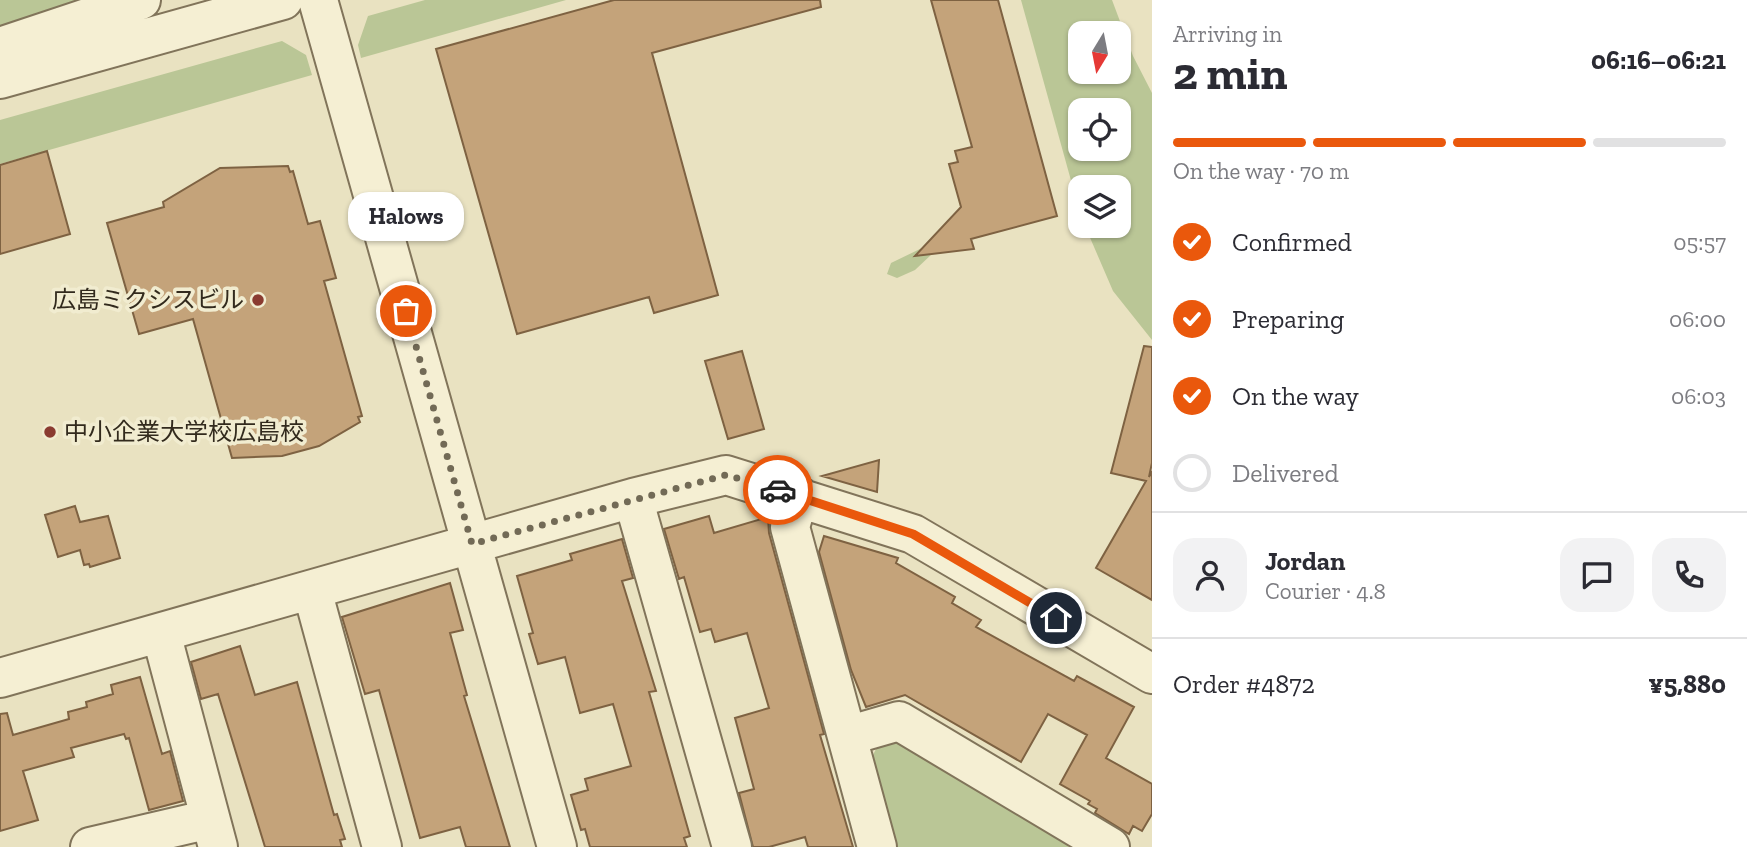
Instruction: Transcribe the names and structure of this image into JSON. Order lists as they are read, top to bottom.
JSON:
{
  "places": ["広島ミクシスビル", "Halows", "中小企業大学校広島校"],
  "north": "bottom",
  "page": {
    "heading": ["2 min", "Arriving in", "06:16–06:21"],
    "panel": [
      "Jordan",
      "Courier · 4.8",
      "Order #4872",
      "¥5,880"
    ],
    "bar": "On the way · 70 m",
    "bubble": "Halows",
    "list": [
      ["Confirmed", "05:57"],
      ["Preparing", "06:00"],
      ["On the way", "06:03"],
      "Delivered"
    ]
  }
}
